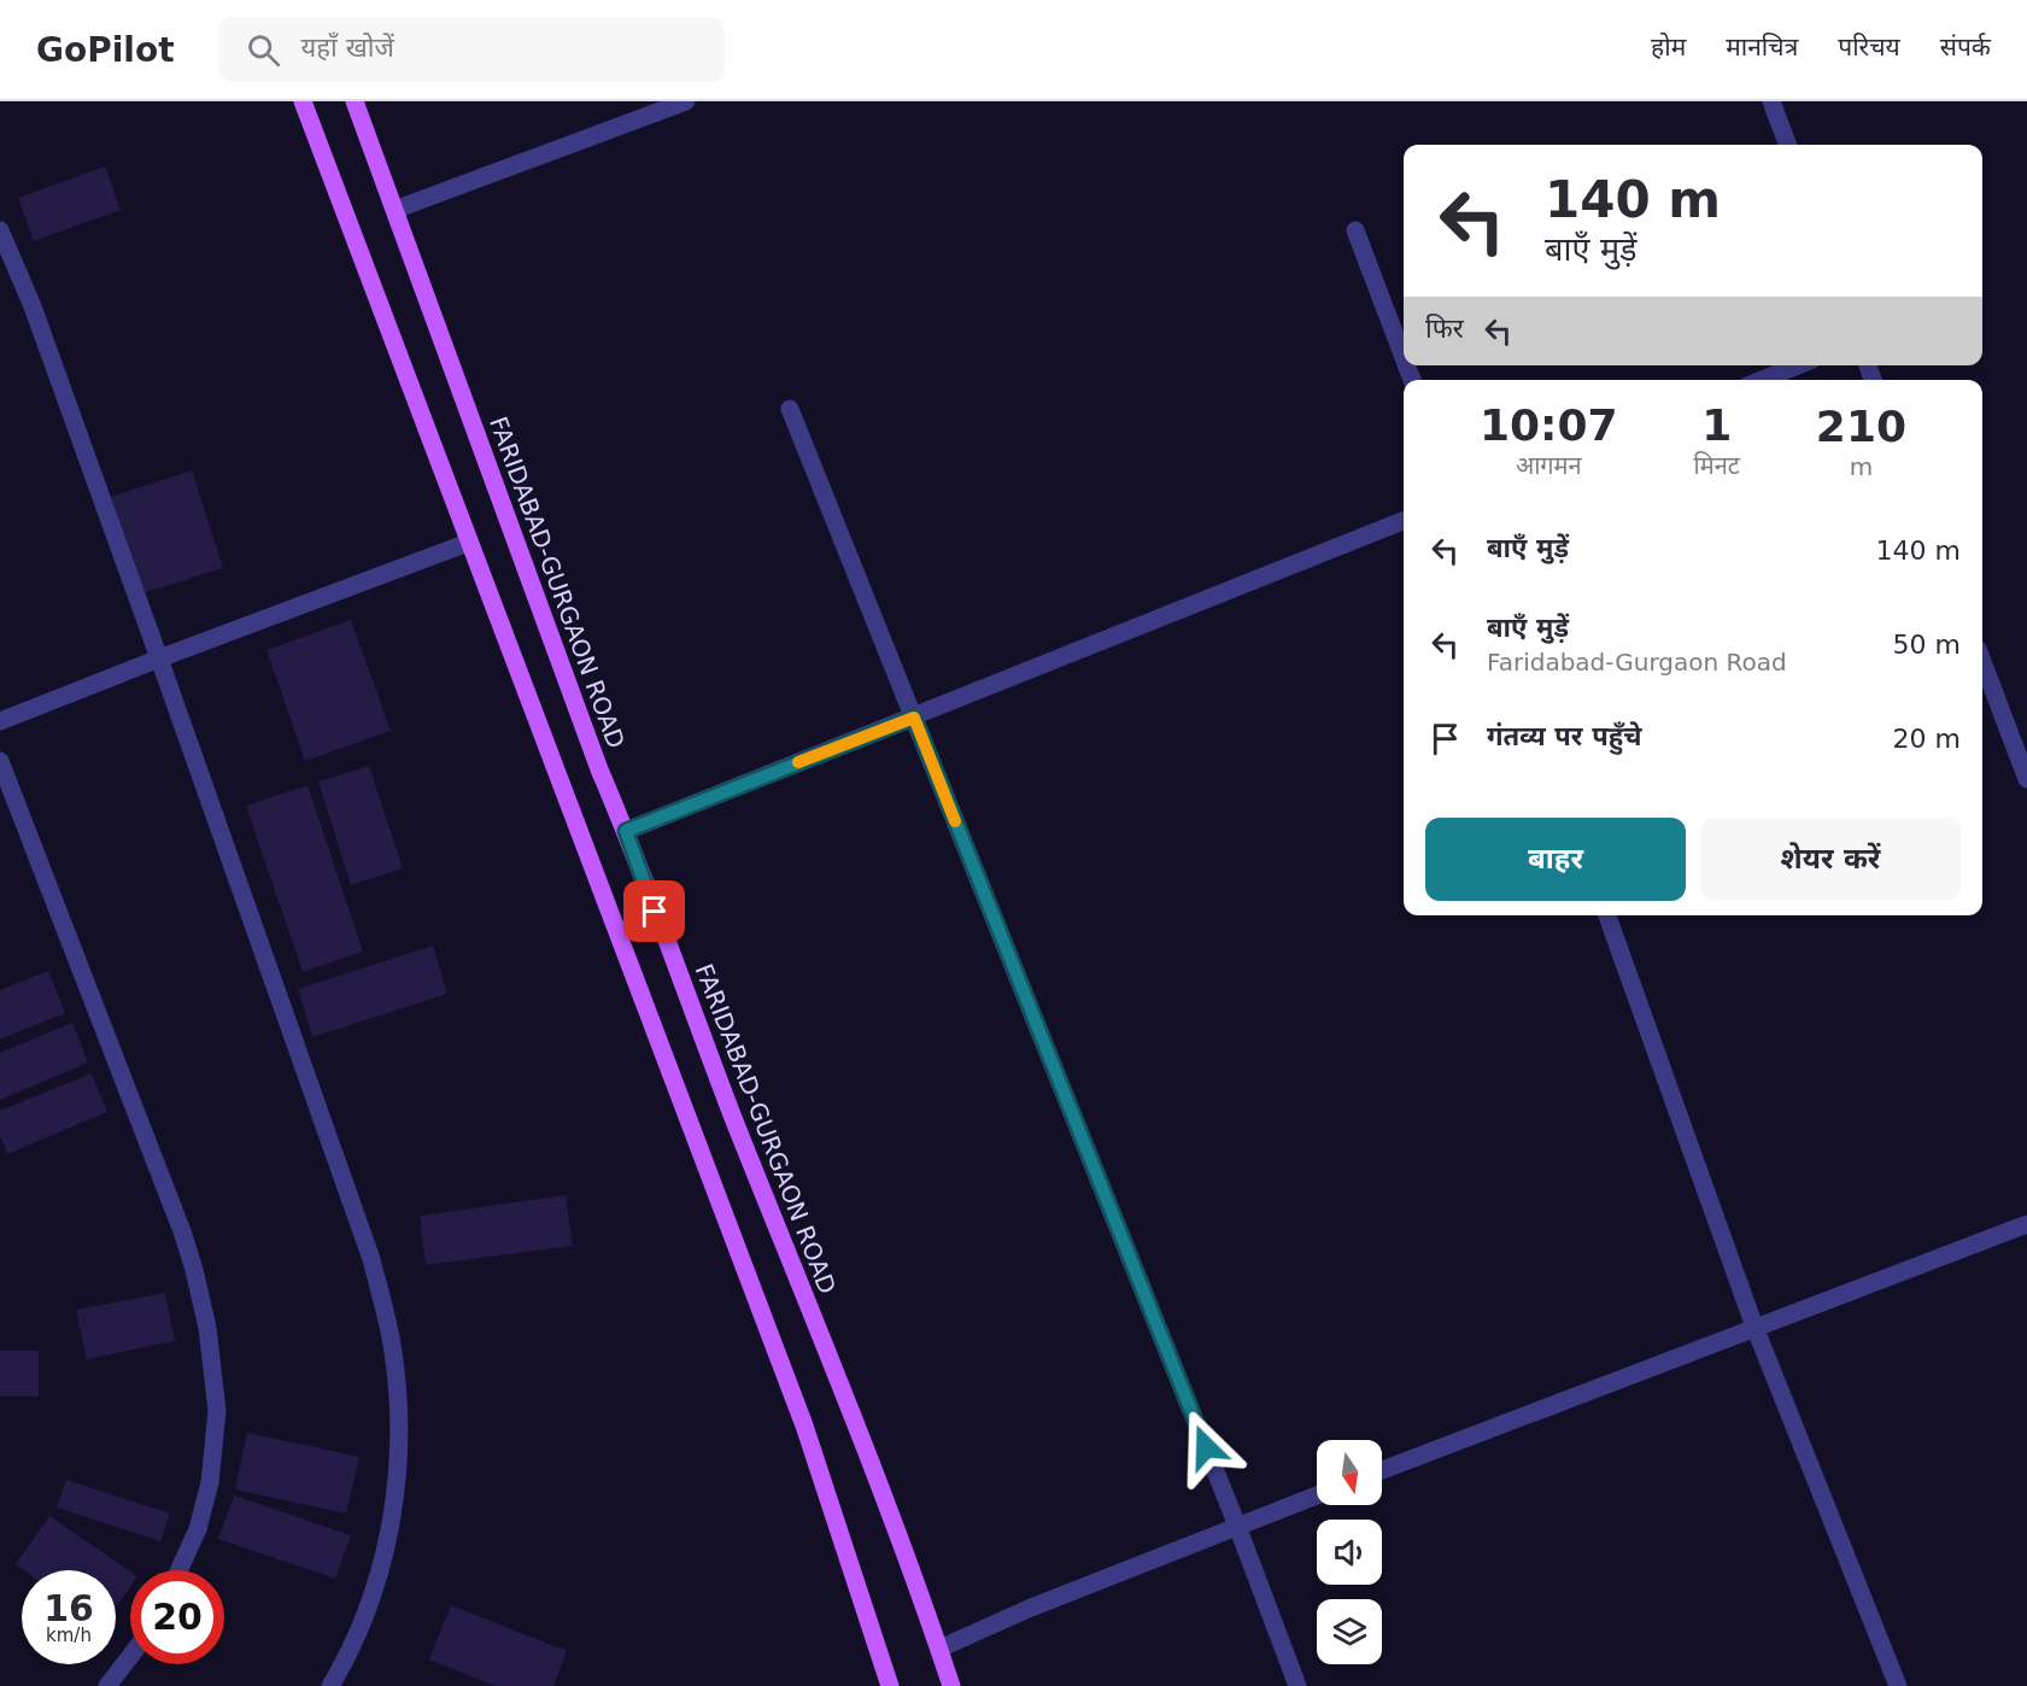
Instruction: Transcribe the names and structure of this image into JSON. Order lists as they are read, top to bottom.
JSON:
{
  "streets": {
    "main road": ["FARIDABAD-GURGAON ROAD"]
  },
  "north": "bottom",
  "page": {
    "header": "GoPilot",
    "search": "यहाँ खोजें",
    "nav": [
      "होम",
      "मानचित्र",
      "परिचय",
      "संपर्क"
    ],
    "turn": ["140 m", "बाएँ मुड़ें"],
    "then": "फिर",
    "eta": [
      "10:07",
      "आगमन",
      "1",
      "मिनट",
      "210",
      "m"
    ],
    "list": [
      {
        "name": "बाएँ मुड़ें",
        "value": "140 m"
      },
      {
        "name": "बाएँ मुड़ें",
        "note": "Faridabad-Gurgaon Road",
        "value": "50 m"
      },
      {
        "name": "गंतव्य पर पहुँचे",
        "value": "20 m"
      }
    ],
    "buttons": ["बाहर", "शेयर करें"],
    "speed": "16 km/h",
    "limit": "20"
  }
}
